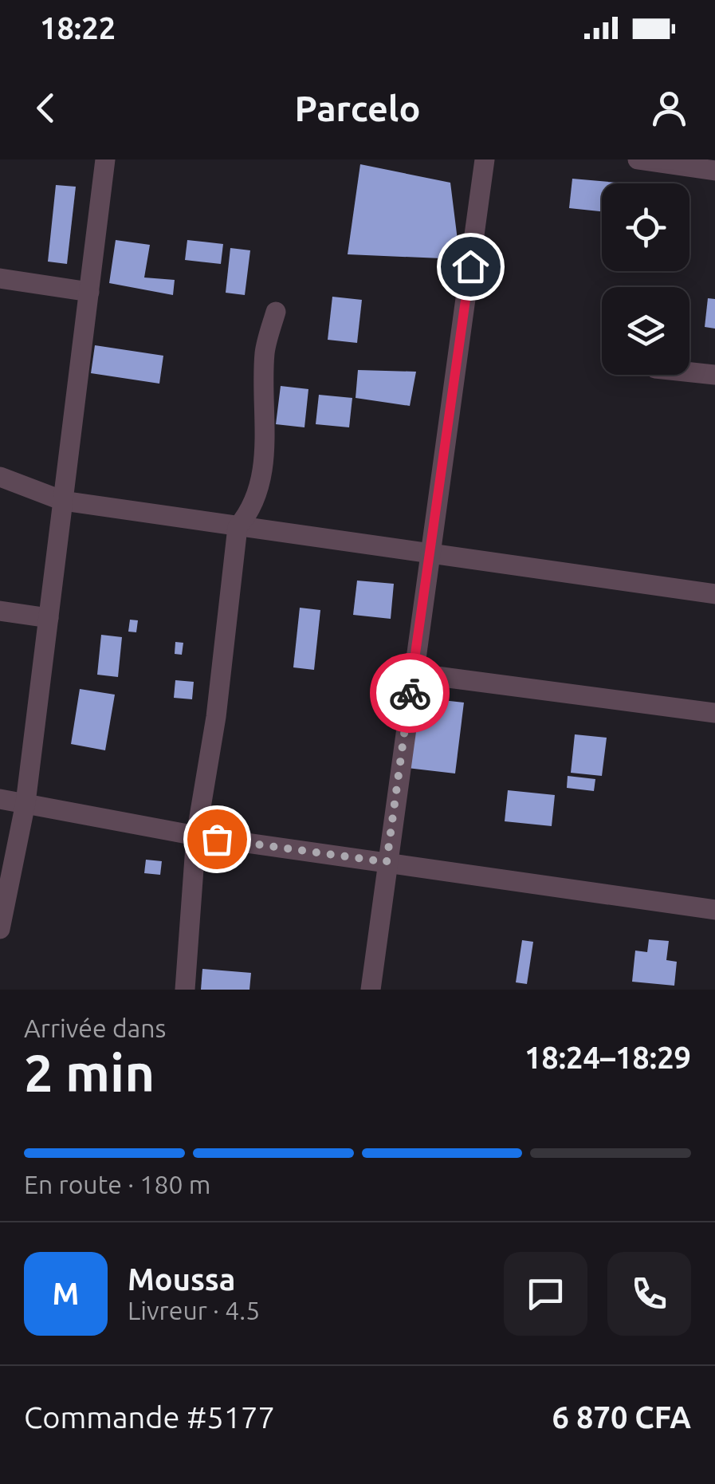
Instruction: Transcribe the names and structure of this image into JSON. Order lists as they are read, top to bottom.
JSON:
{
  "page": {
    "status": "18:22",
    "header": "Parcelo",
    "heading": ["2 min", "Arrivée dans", "18:24–18:29"],
    "panel": [
      "Moussa",
      "Livreur · 4.5",
      "Commande #5177",
      "6 870 CFA"
    ],
    "bar": "En route · 180 m",
    "round": "M"
  }
}
